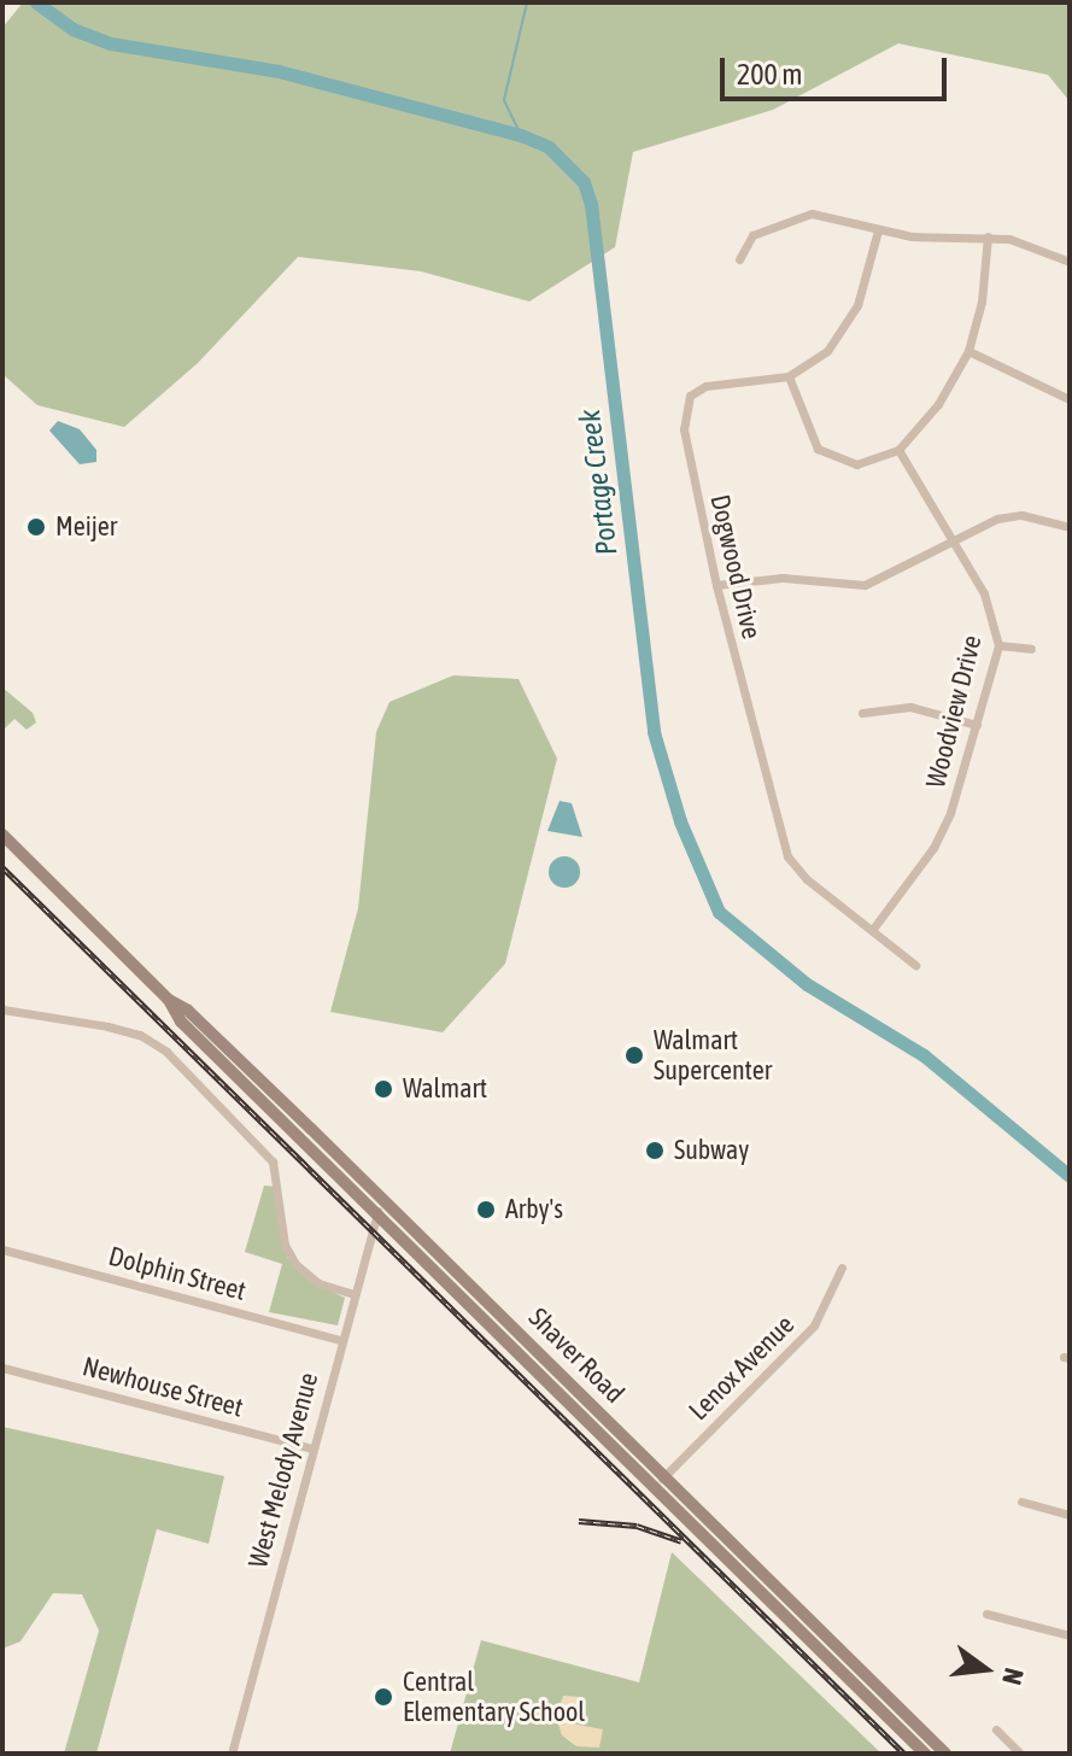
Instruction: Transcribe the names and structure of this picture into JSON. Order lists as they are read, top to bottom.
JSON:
{
  "streets": {
    "main road": ["Shaver Road"],
    "street": [
      "Dogwood Drive",
      "Woodview Drive",
      "Dolphin Street",
      "Lenox Avenue",
      "Newhouse Street",
      "West Melody Avenue"
    ]
  },
  "crossings": [
    ["Dogwood Drive", "Woodview Drive"],
    ["Dolphin Street", "West Melody Avenue"],
    ["Shaver Road", "Lenox Avenue"],
    ["Shaver Road", "West Melody Avenue"],
    ["Newhouse Street", "West Melody Avenue"]
  ],
  "water": ["Portage Creek"],
  "places": [
    "Meijer",
    "Walmart Supercenter",
    "Walmart",
    "Subway",
    "Arby's",
    "Central Elementary School"
  ],
  "scale_bar": "200 m",
  "north": "right"
}
